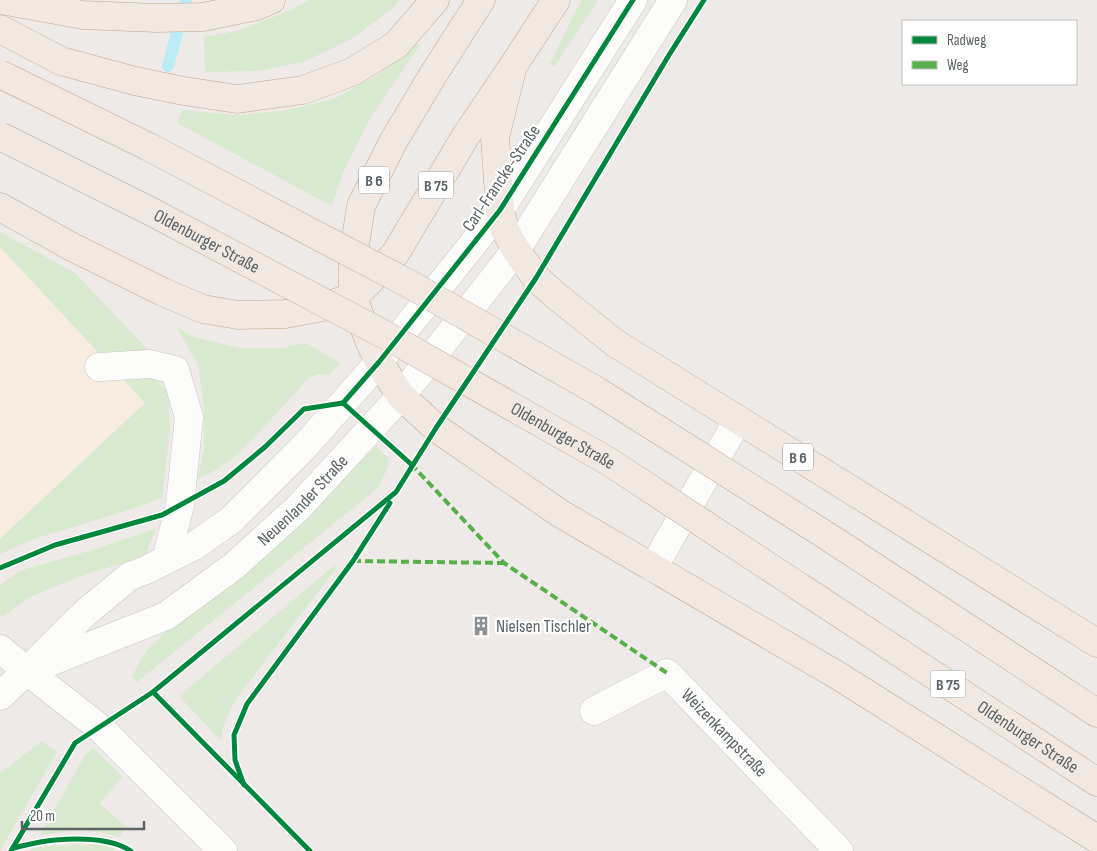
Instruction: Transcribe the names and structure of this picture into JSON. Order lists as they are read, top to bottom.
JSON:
{
  "streets": {
    "highway": ["B 6", "B 75", "Oldenburger Straße"],
    "street": ["Carl-Francke-Straße", "Neuenlander Straße", "Weizenkampstraße"]
  },
  "crossings": [
    ["Carl-Francke-Straße", "B 6"],
    ["Carl-Francke-Straße", "Neuenlander Straße"],
    ["B 6", "B 75"],
    ["B 6", "Neuenlander Straße"]
  ],
  "places": {
    "building": ["Nielsen Tischler"]
  },
  "legend": ["Radweg", "Weg"],
  "scale_bar": "20 m"
}
